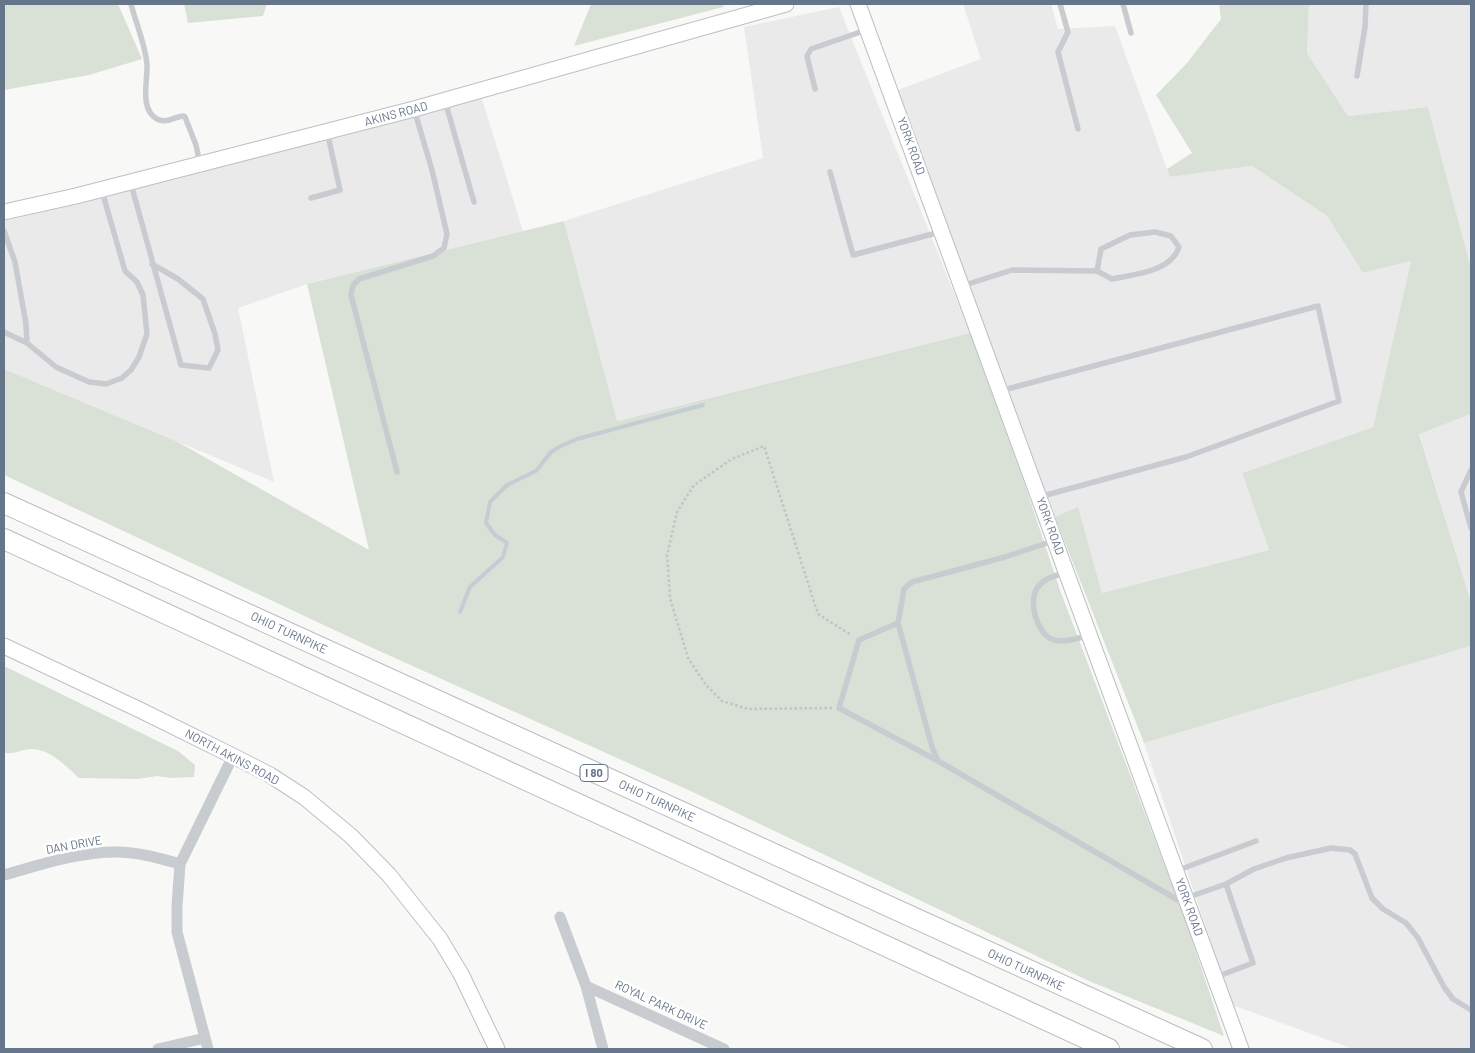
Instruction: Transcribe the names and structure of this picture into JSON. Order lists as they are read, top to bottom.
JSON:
{
  "streets": {
    "highway": ["OHIO TURNPIKE", "I 80"],
    "street": [
      "AKINS ROAD",
      "YORK ROAD",
      "NORTH AKINS ROAD",
      "DAN DRIVE",
      "ROYAL PARK DRIVE"
    ]
  }
}
